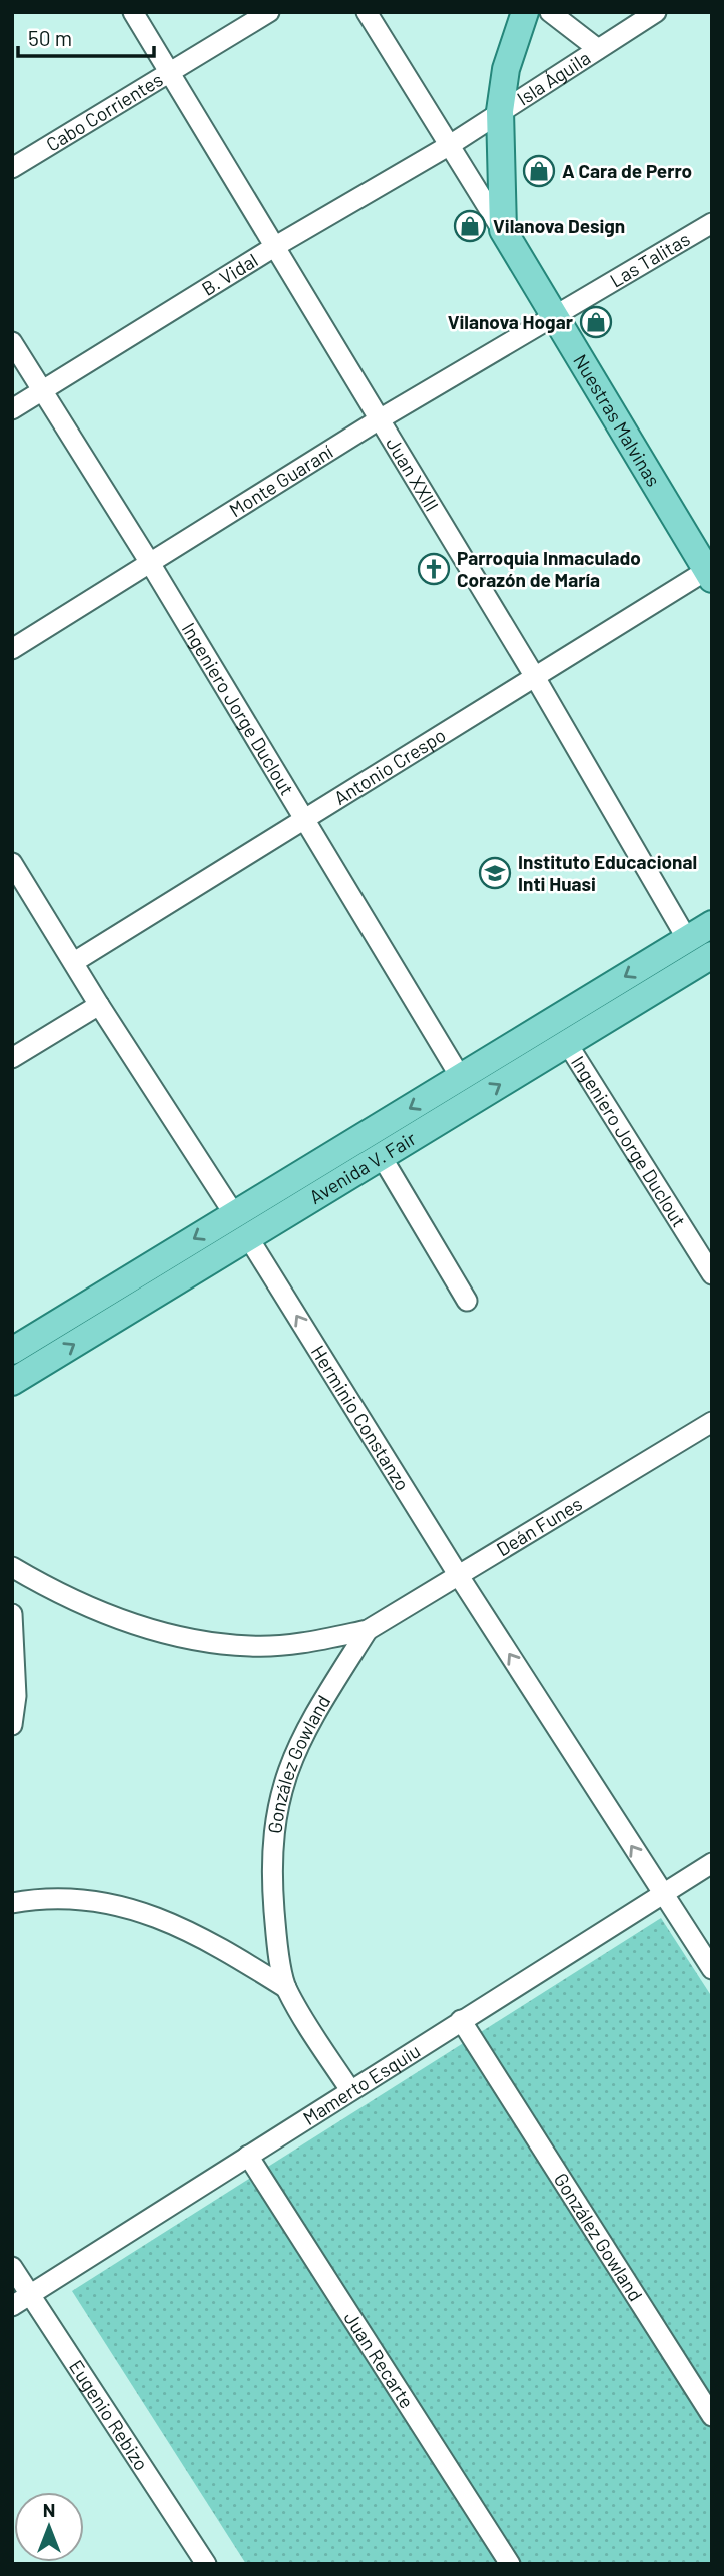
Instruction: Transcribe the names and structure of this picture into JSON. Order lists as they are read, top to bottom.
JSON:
{
  "streets": {
    "main road": ["Nuestras Malvinas", "Avenida V. Fair", "Herminio Constanzo"],
    "street": [
      "Isla Águila",
      "Cabo Corrientes",
      "Las Talitas",
      "B. Vidal",
      "Juan XXIII",
      "Monte Guaraní",
      "Ingeniero Jorge Duclout",
      "Antonio Crespo",
      "Deán Funes",
      "González Gowland",
      "Mamerto Esquiu",
      "Juan Recarte",
      "Eugenio Rebizo"
    ]
  },
  "crossings": [
    ["Isla Águila", "B. Vidal"],
    ["Isla Águila", "Nuestras Malvinas"],
    ["Cabo Corrientes", "Juan XXIII"],
    ["Las Talitas", "Nuestras Malvinas"],
    ["Las Talitas", "Monte Guaraní"],
    ["B. Vidal", "Nuestras Malvinas"],
    ["B. Vidal", "Juan XXIII"],
    ["B. Vidal", "Ingeniero Jorge Duclout"],
    ["Nuestras Malvinas", "Monte Guaraní"],
    ["Nuestras Malvinas", "Antonio Crespo"],
    ["Juan XXIII", "Monte Guaraní"],
    ["Juan XXIII", "Antonio Crespo"],
    ["Juan XXIII", "Avenida V. Fair"],
    ["Monte Guaraní", "Ingeniero Jorge Duclout"],
    ["Ingeniero Jorge Duclout", "Antonio Crespo"],
    ["Ingeniero Jorge Duclout", "Avenida V. Fair"],
    ["Antonio Crespo", "Herminio Constanzo"],
    ["Avenida V. Fair", "Herminio Constanzo"],
    ["Herminio Constanzo", "Deán Funes"],
    ["Herminio Constanzo", "Mamerto Esquiu"],
    ["Deán Funes", "González Gowland"],
    ["González Gowland", "Mamerto Esquiu"],
    ["Mamerto Esquiu", "Juan Recarte"],
    ["Mamerto Esquiu", "Eugenio Rebizo"]
  ],
  "one_way": ["Herminio Constanzo"],
  "places": {
    "shop": ["A Cara de Perro", "Vilanova Design", "Vilanova Hogar"],
    "church": ["Parroquia Inmaculado Corazón de María"],
    "school or university": ["Instituto Educacional Inti Huasi"]
  },
  "scale_bar": "50 m",
  "north": "top"
}
